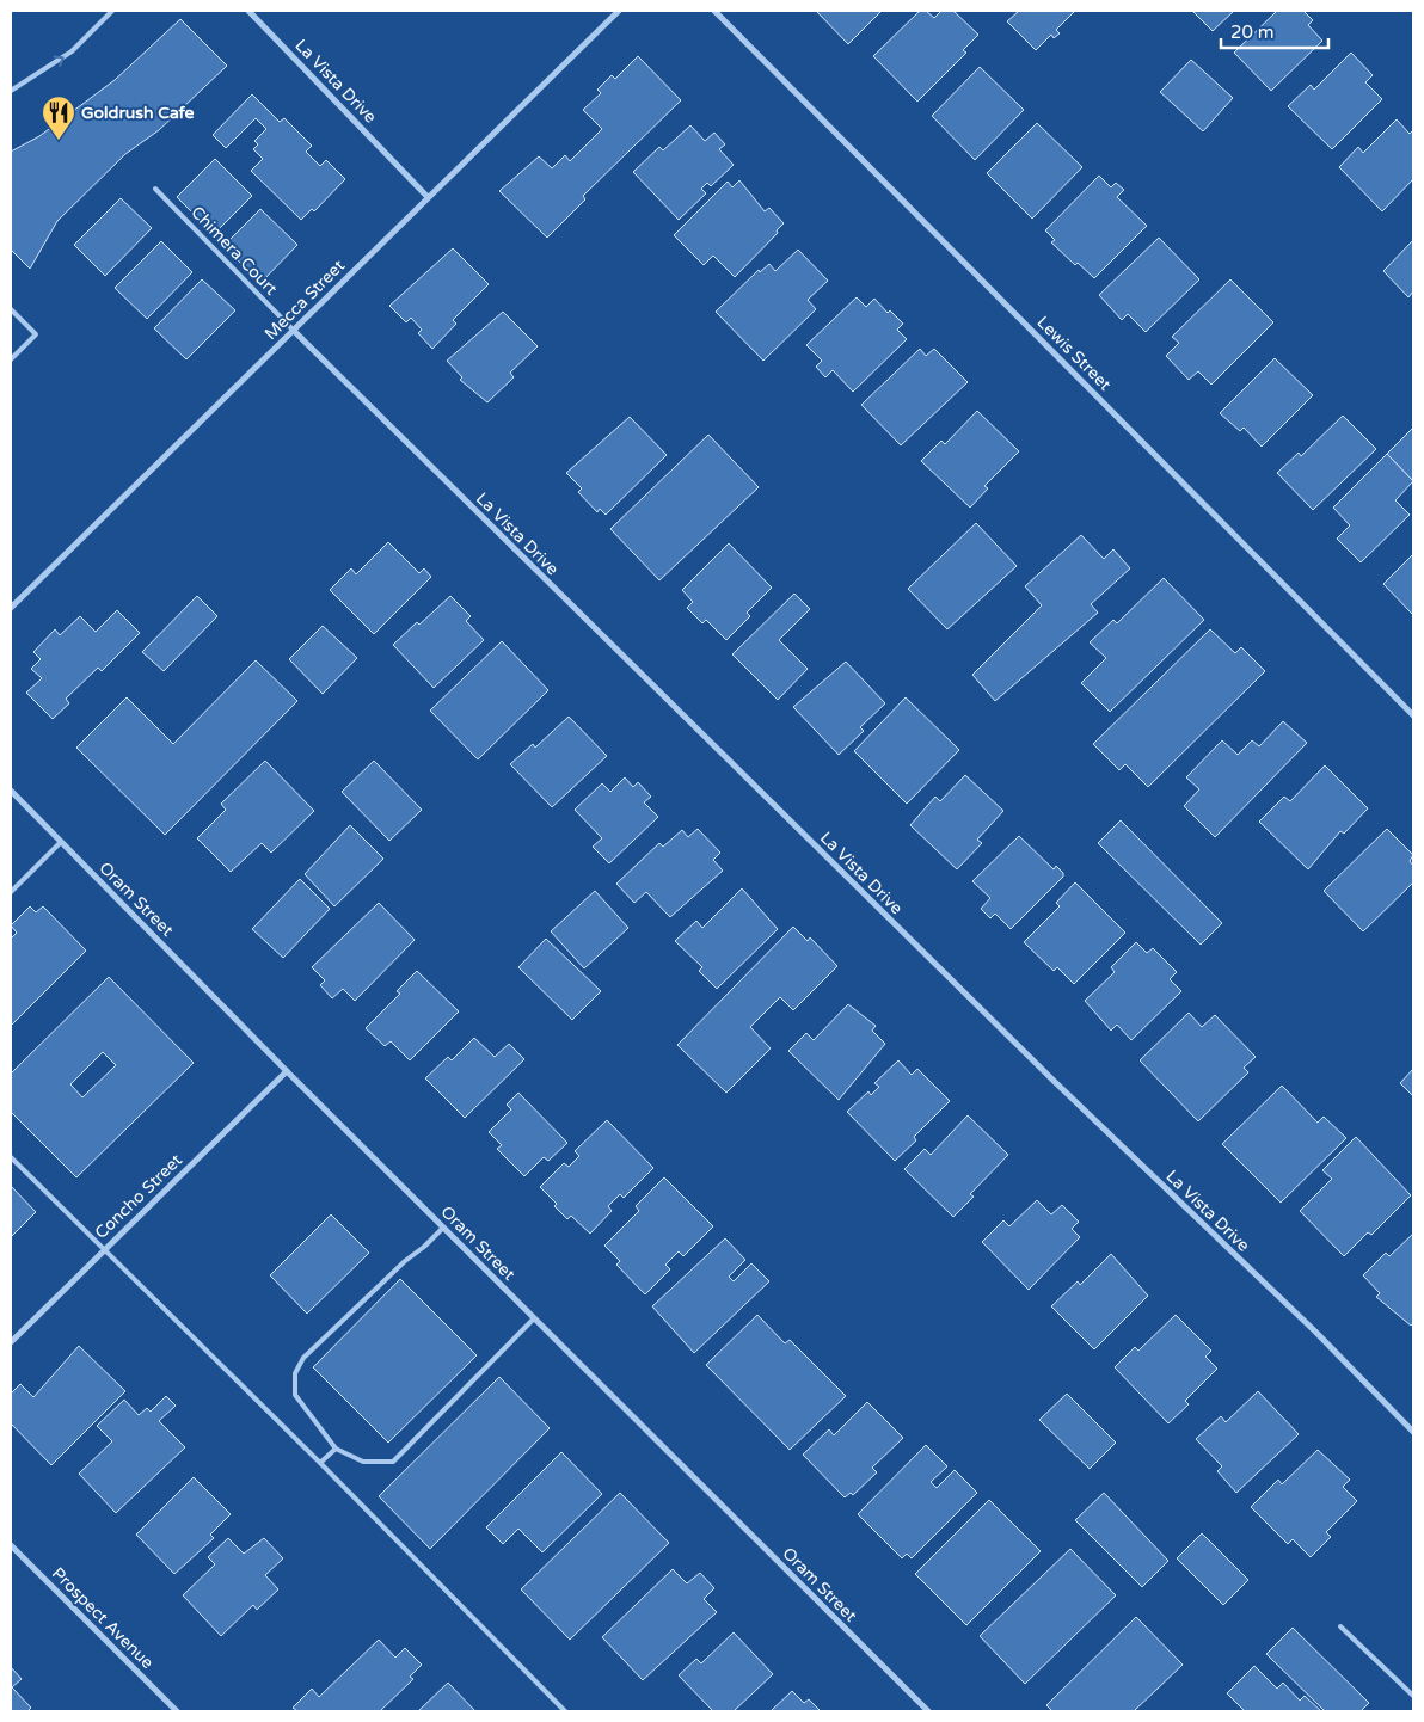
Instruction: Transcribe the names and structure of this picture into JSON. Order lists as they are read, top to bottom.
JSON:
{
  "streets": {
    "street": [
      "La Vista Drive",
      "Mecca Street",
      "Lewis Street",
      "Oram Street",
      "Concho Street",
      "Prospect Avenue"
    ],
    "lane": ["Chimera Court"]
  },
  "crossings": [
    ["La Vista Drive", "Chimera Court"],
    ["La Vista Drive", "Mecca Street"],
    ["Chimera Court", "Mecca Street"],
    ["Oram Street", "Concho Street"]
  ],
  "places": {
    "restaurant": ["Goldrush Cafe"]
  },
  "scale_bar": "20 m"
}
